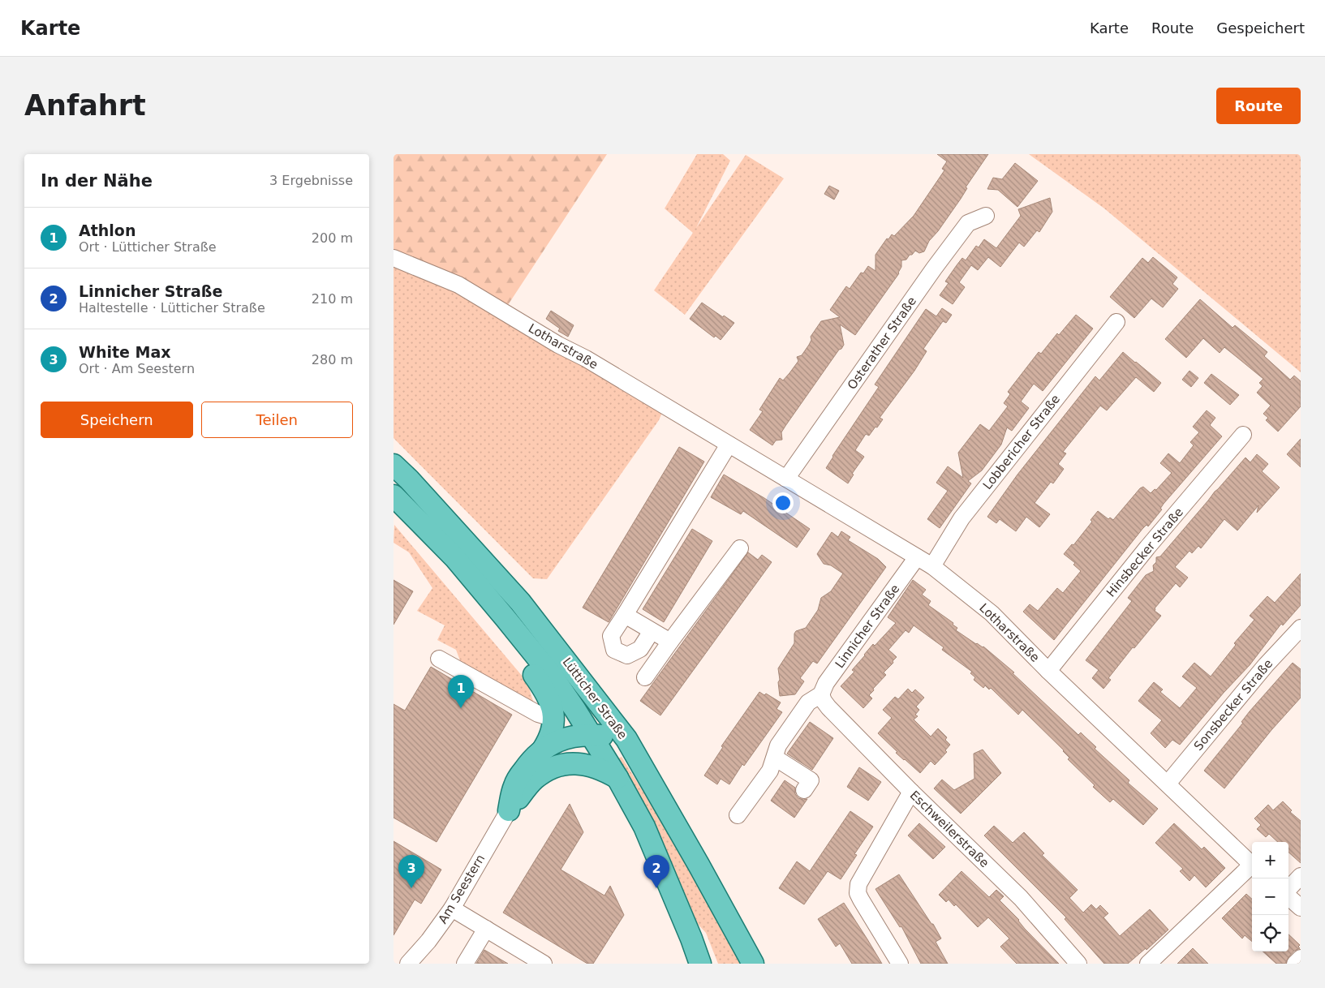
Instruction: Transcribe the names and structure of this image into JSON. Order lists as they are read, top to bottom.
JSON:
{
  "streets": {
    "main road": ["Lütticher Straße"],
    "street": [
      "Osterather Straße",
      "Lotharstraße",
      "Lobbericher Straße",
      "Hinsbecker Straße",
      "Linnicher Straße",
      "Sonsbecker Straße",
      "Eschweilerstraße",
      "Am Seestern"
    ]
  },
  "crossings": [
    ["Osterather Straße", "Lotharstraße"],
    ["Lotharstraße", "Lobbericher Straße"],
    ["Lotharstraße", "Hinsbecker Straße"],
    ["Lotharstraße", "Linnicher Straße"],
    ["Lotharstraße", "Sonsbecker Straße"],
    ["Linnicher Straße", "Eschweilerstraße"]
  ],
  "page": {
    "header": "Karte",
    "nav": ["Karte", "Route", "Gespeichert"],
    "buttons": [
      "Route",
      ["Speichern", "Teilen"]
    ],
    "title": "Anfahrt",
    "heading": ["In der Nähe", "3 Ergebnisse"],
    "list": [
      {
        "mark": "1",
        "name": "Athlon",
        "note": "Ort · Lütticher Straße",
        "value": "200 m"
      },
      {
        "mark": "2",
        "name": "Linnicher Straße",
        "note": "Haltestelle · Lütticher Straße",
        "value": "210 m"
      },
      {
        "mark": "3",
        "name": "White Max",
        "note": "Ort · Am Seestern",
        "value": "280 m"
      }
    ],
    "pins": ["1", "2", "3"],
    "map_buttons": ["+", "−"]
  }
}
